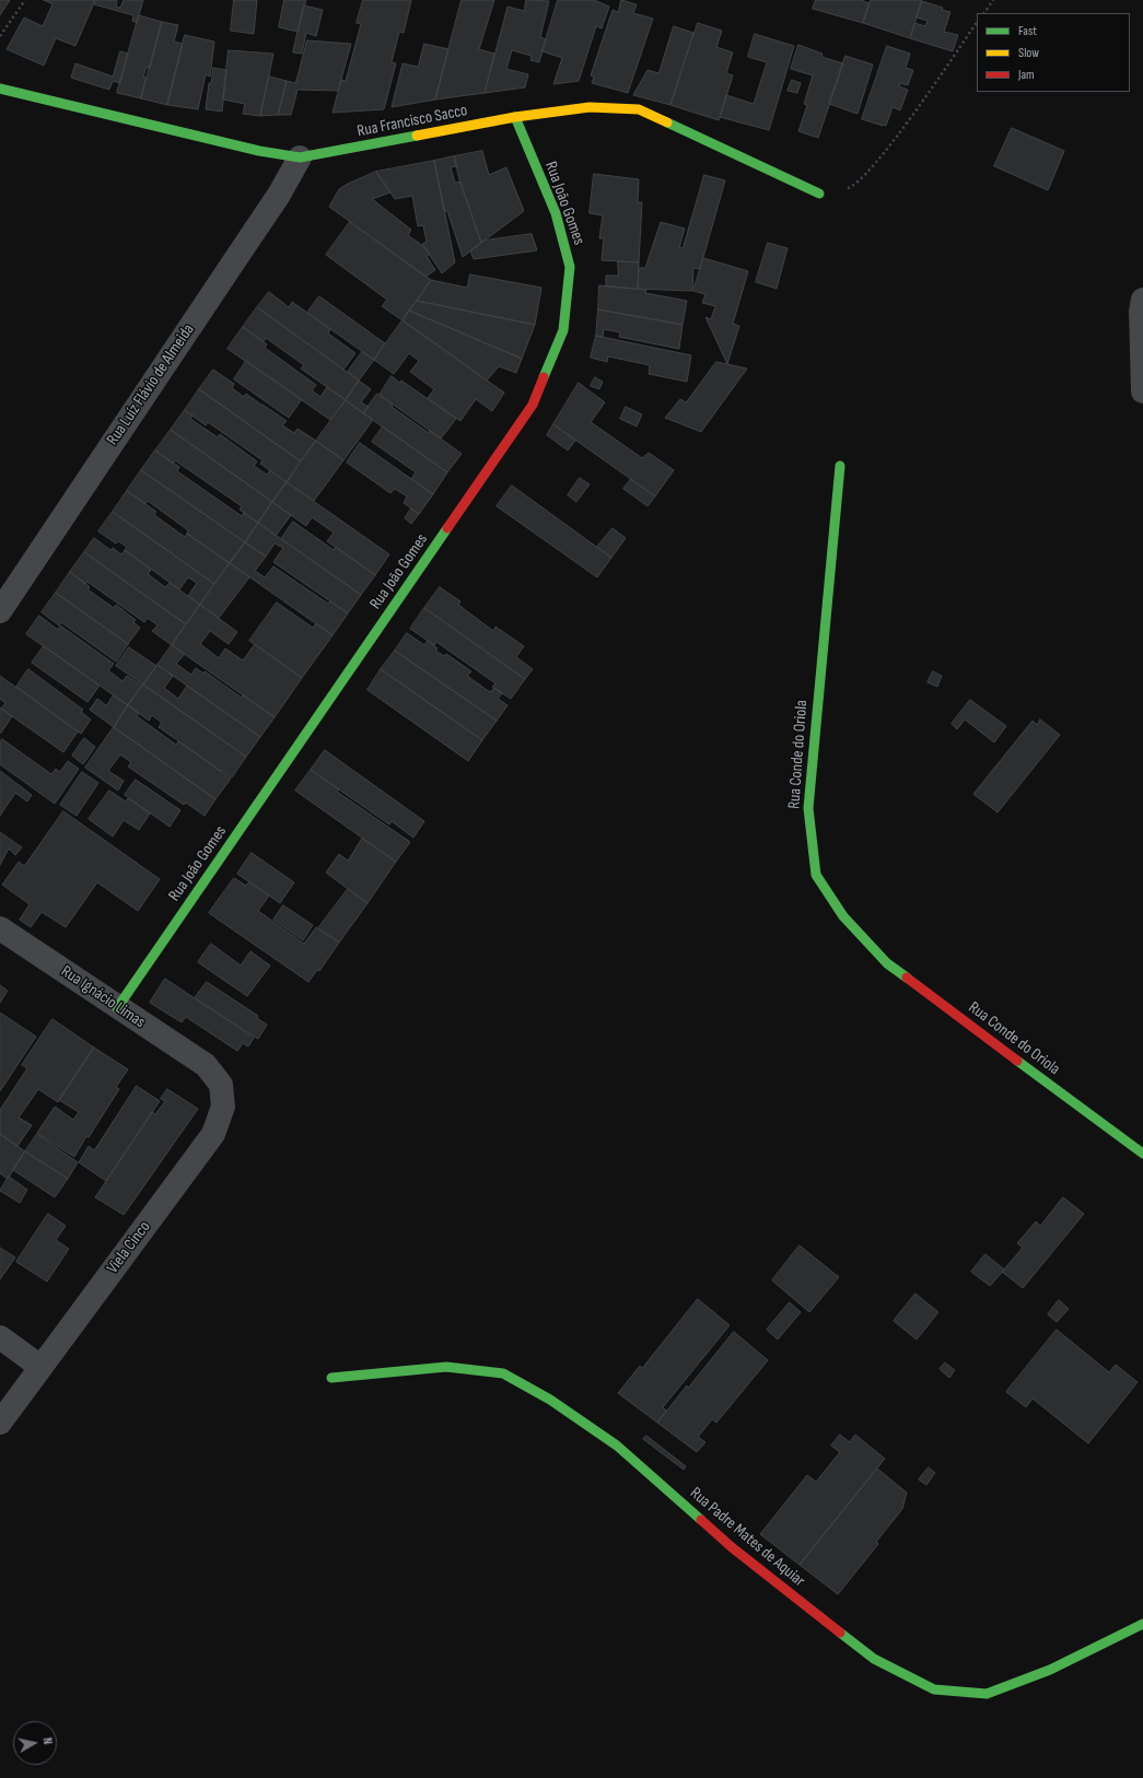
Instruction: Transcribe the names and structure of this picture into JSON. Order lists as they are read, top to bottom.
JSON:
{
  "streets": {
    "street": [
      "Rua Francisco Sacco",
      "Rua João Gomes",
      "Rua Luíz Flávio de Almeida",
      "Rua Conde do Oriola",
      "Rua Ignácio Limas",
      "Viela Cinco",
      "Rua Padre Mates de Aquiar"
    ]
  },
  "crossings": [
    ["Rua Francisco Sacco", "Rua João Gomes"],
    ["Rua Francisco Sacco", "Rua Luíz Flávio de Almeida"],
    ["Rua João Gomes", "Rua Ignácio Limas"],
    ["Rua Ignácio Limas", "Viela Cinco"]
  ],
  "legend": ["Fast", "Slow", "Jam"],
  "north": "right"
}
